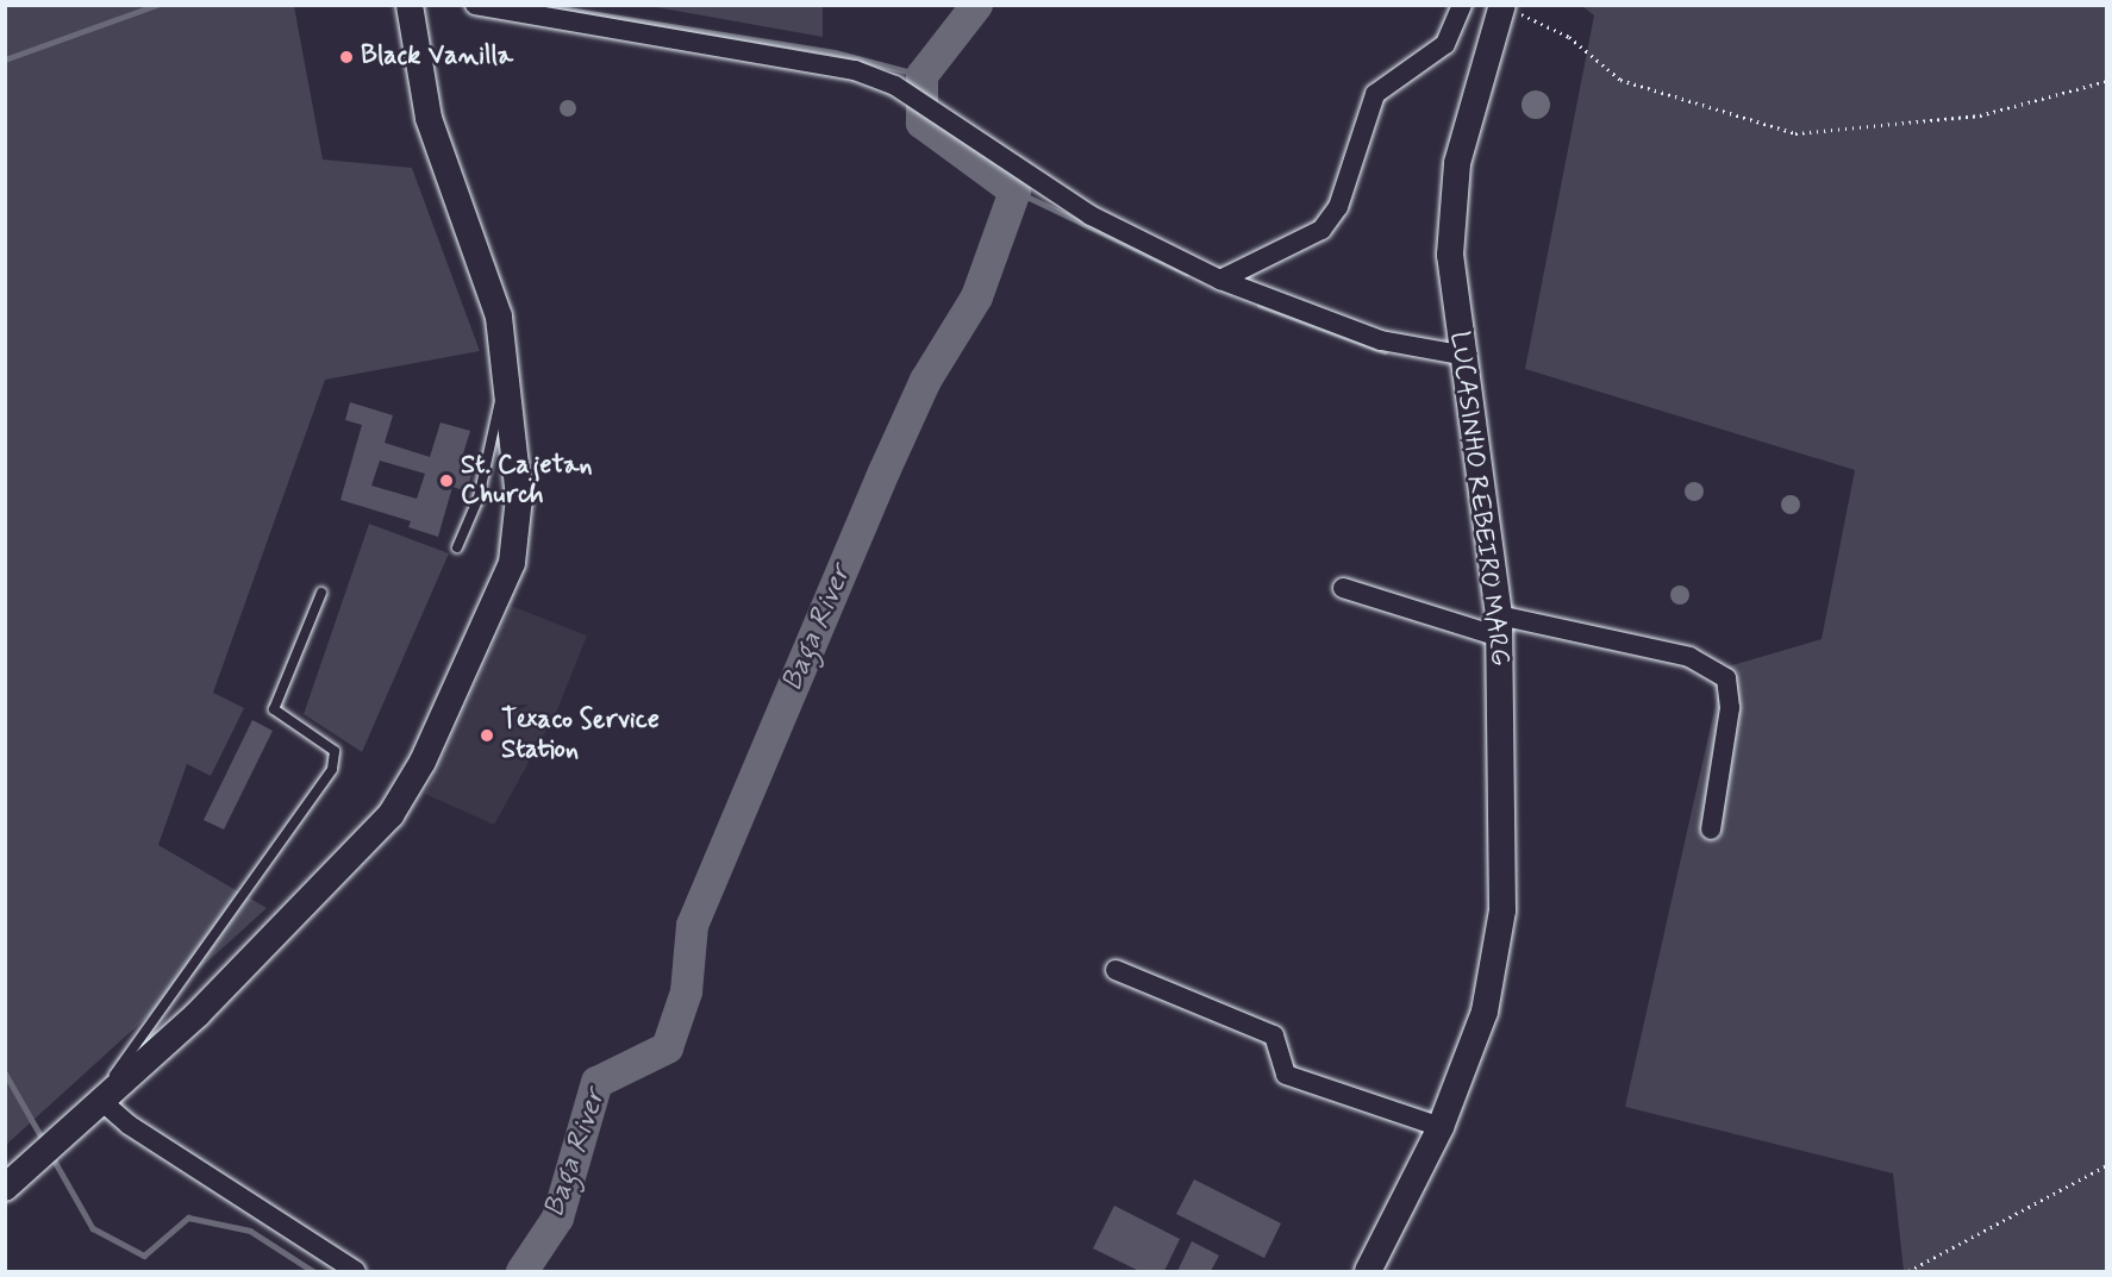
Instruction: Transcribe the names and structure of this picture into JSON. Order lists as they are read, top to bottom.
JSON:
{
  "streets": {
    "main road": ["LUCASINHO REBEIRO MARG"]
  },
  "water": ["Baga River"],
  "places": ["Black Vanilla", "St. Cajetan Church", "Texaco Service Station"]
}
